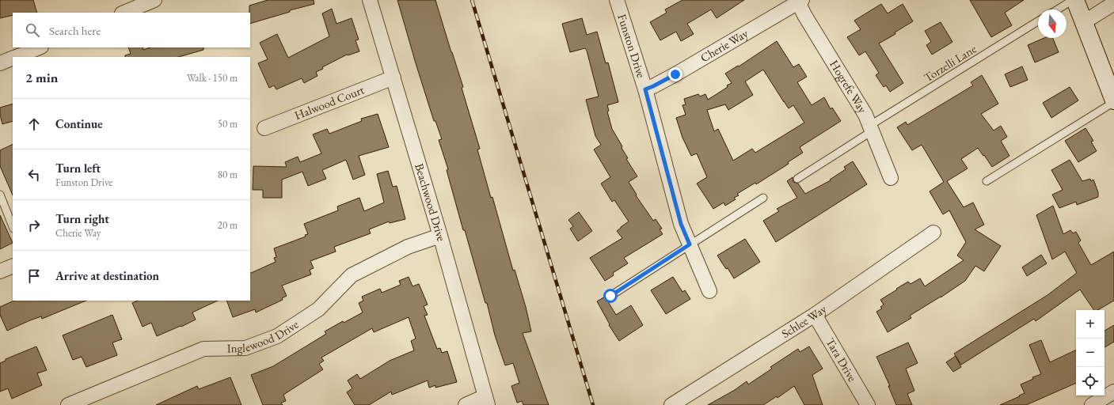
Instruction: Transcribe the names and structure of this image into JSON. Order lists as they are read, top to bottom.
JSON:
{
  "streets": {
    "street": [
      "Funston Drive",
      "Cherie Way",
      "Hogrefe Way",
      "Halwood Court",
      "Beachwood Drive",
      "Schlee Way",
      "Inglewood Drive",
      "Tara Drive"
    ],
    "lane": ["Torzelli Lane"]
  },
  "crossings": [
    ["Funston Drive", "Cherie Way"],
    ["Cherie Way", "Hogrefe Way"],
    ["Torzelli Lane", "Hogrefe Way"],
    ["Halwood Court", "Beachwood Drive"],
    ["Beachwood Drive", "Inglewood Drive"],
    ["Schlee Way", "Tara Drive"]
  ],
  "north": "bottom",
  "page": {
    "search": "Search here",
    "heading": ["2 min", "Walk · 150 m"],
    "list": [
      ["Continue", "50 m"],
      ["Turn left", "Funston Drive", "80 m"],
      ["Turn right", "Cherie Way", "20 m"],
      "Arrive at destination"
    ],
    "map_buttons": ["+", "−"]
  }
}
